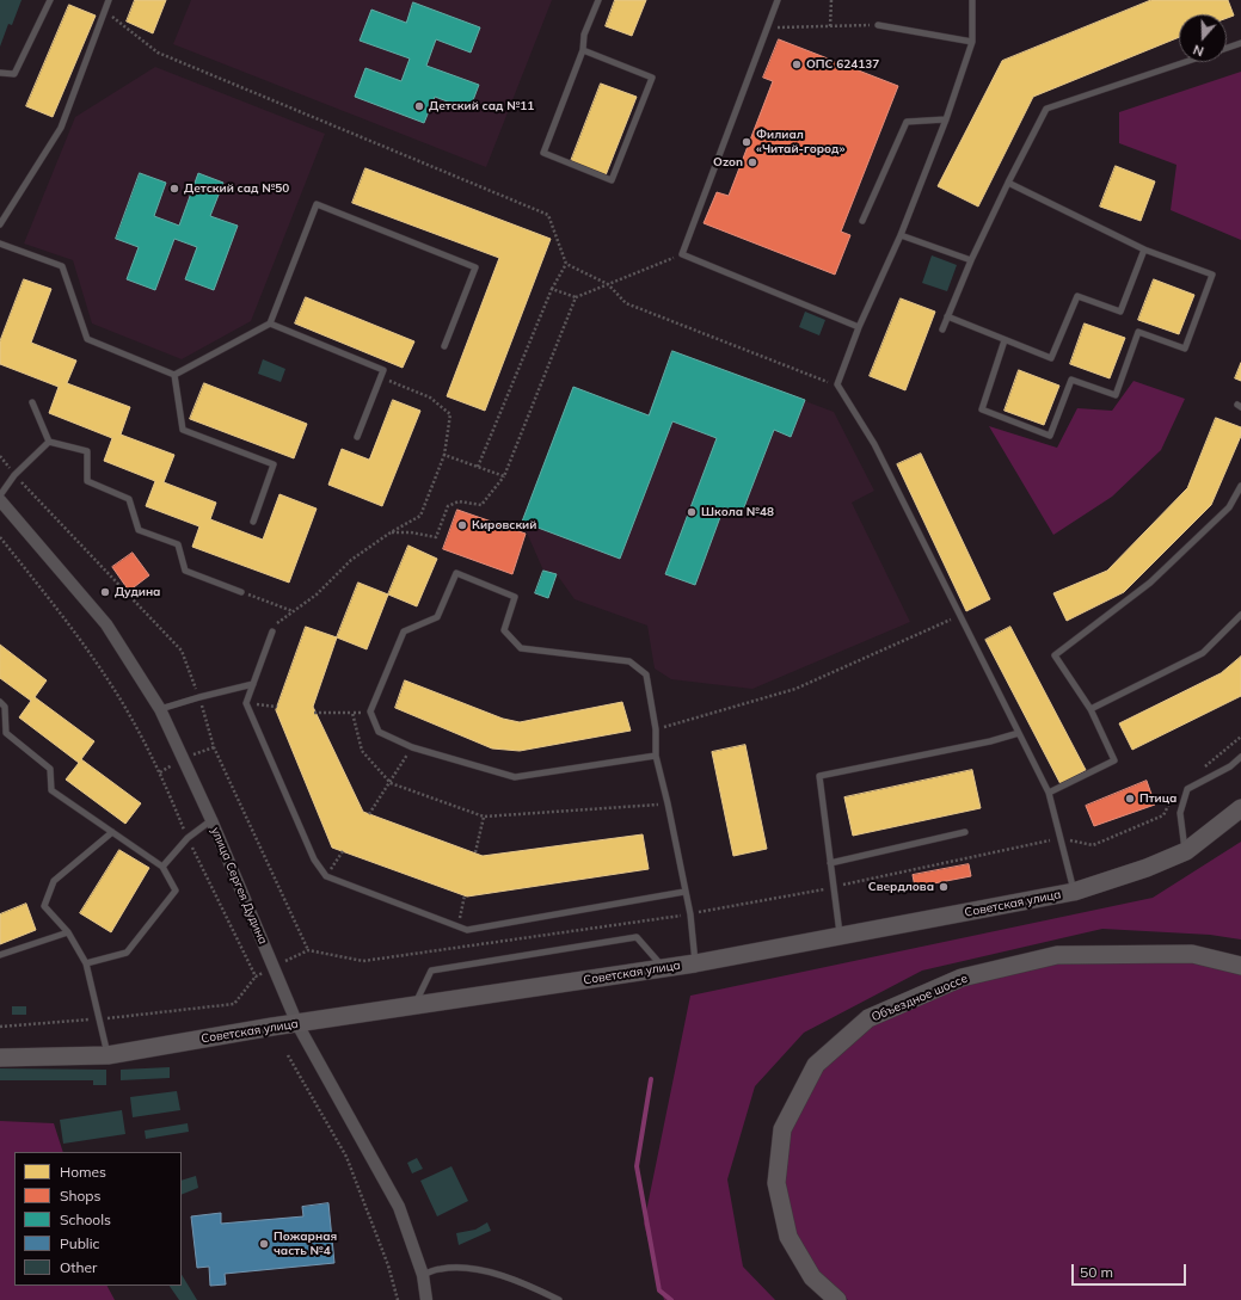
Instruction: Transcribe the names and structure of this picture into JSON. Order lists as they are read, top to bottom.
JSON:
{
  "streets": {
    "street": ["улица Сергея Дудина", "Советская улица", "Объездное шоссе"]
  },
  "crossings": [
    ["улица Сергея Дудина", "Советская улица"]
  ],
  "places": [
    "ОПС 624137",
    "Детский сад №11",
    "Филиал «Читай-город»",
    "Ozon",
    "Детский сад №50",
    "Школа №48",
    "Кировский",
    "Дудина",
    "Птица",
    "Свердлова",
    "Пожарная часть №4"
  ],
  "legend": [
    "Homes",
    "Shops",
    "Schools",
    "Public",
    "Other"
  ],
  "scale_bar": "50 m",
  "north": "bottom"
}
